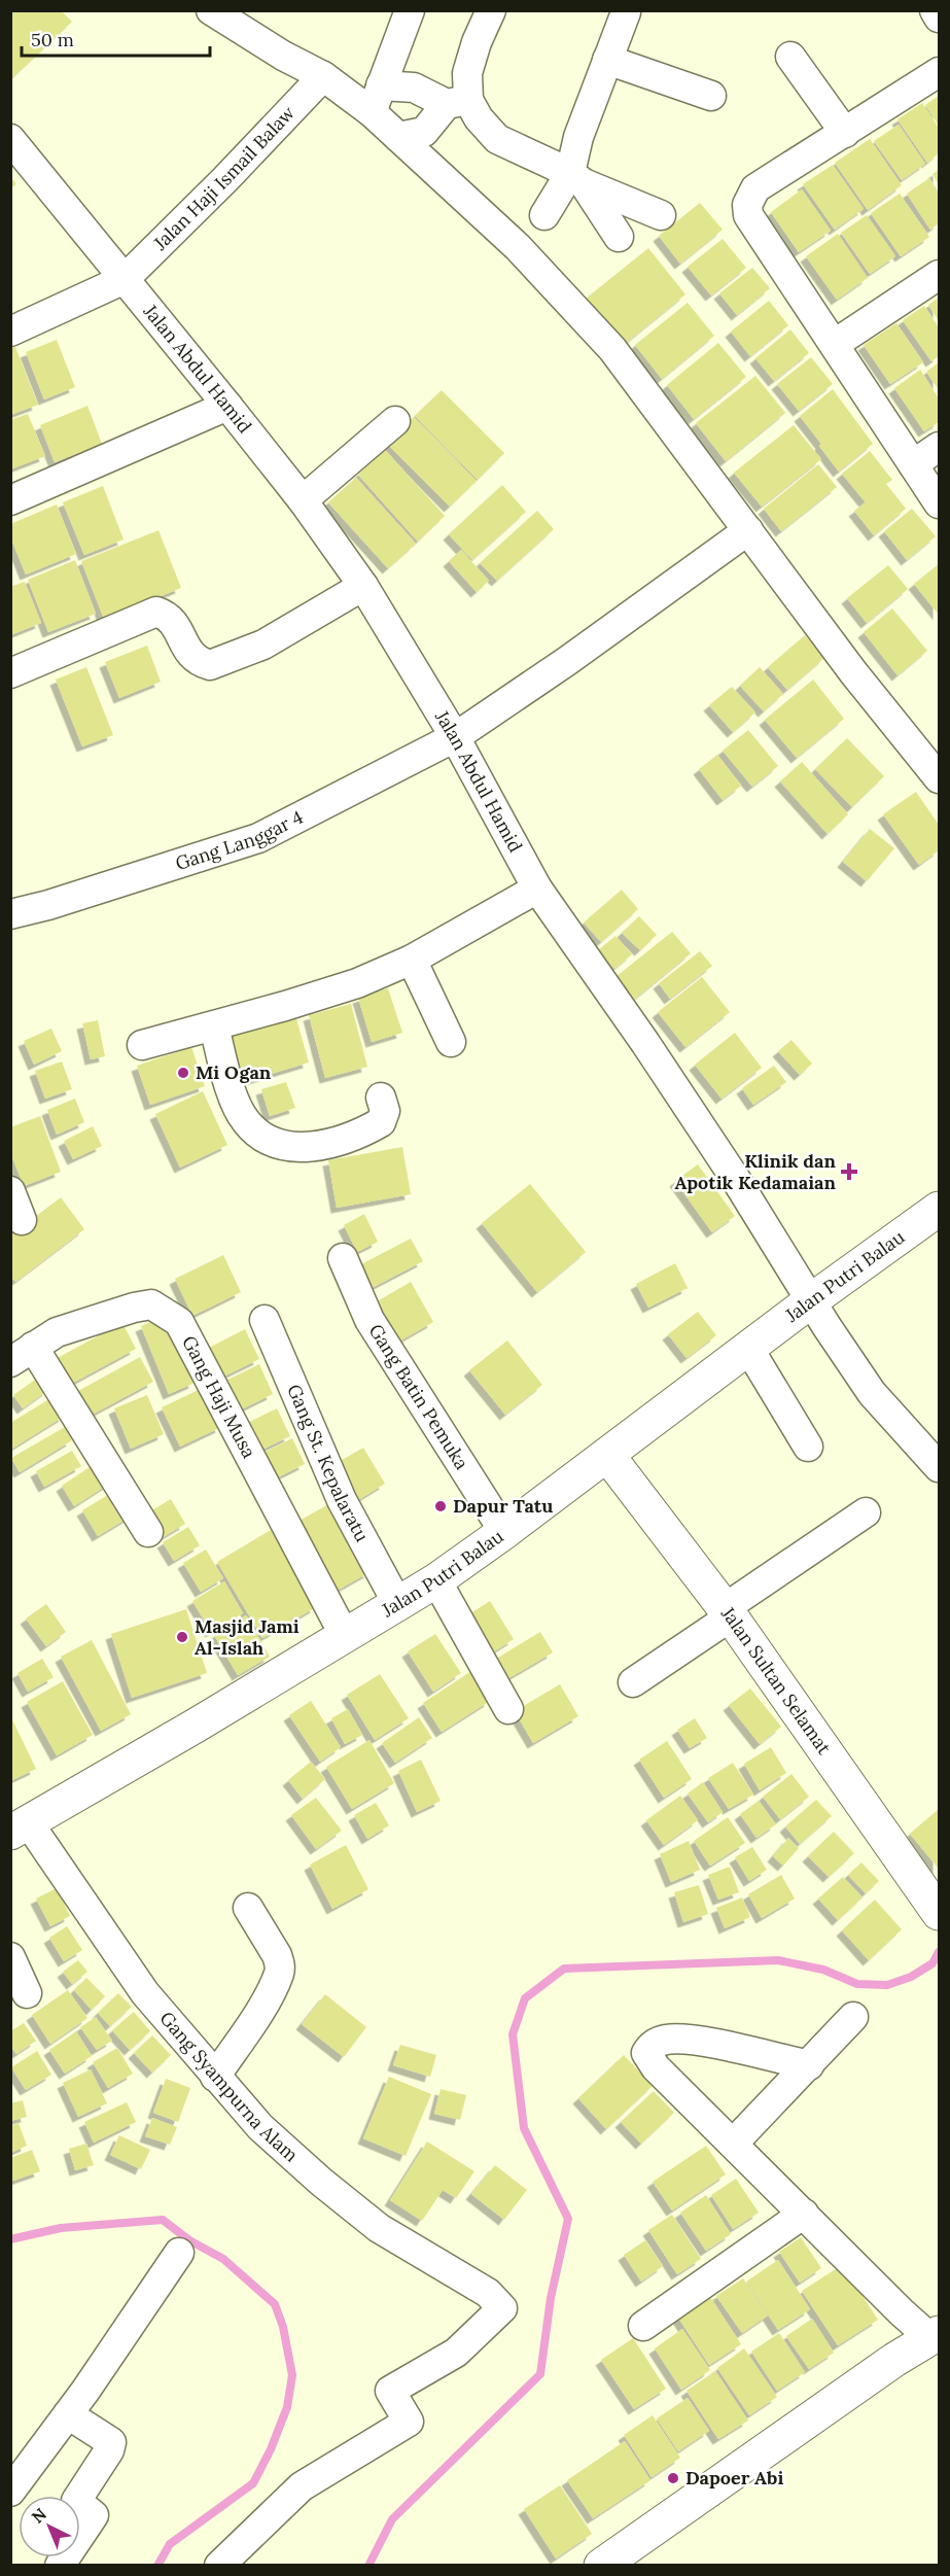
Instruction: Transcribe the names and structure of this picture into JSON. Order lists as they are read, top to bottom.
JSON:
{
  "streets": {
    "main road": ["Jalan Putri Balau", "Jalan Sultan Selamat"],
    "street": [
      "Jalan Haji Ismail Balaw",
      "Jalan Abdul Hamid",
      "Gang Langgar 4",
      "Gang Haji Musa",
      "Gang Batin Pemuka",
      "Gang St. Kepalaratu",
      "Gang Syampurna Alam"
    ]
  },
  "crossings": [
    ["Jalan Haji Ismail Balaw", "Jalan Abdul Hamid"],
    ["Jalan Abdul Hamid", "Gang Langgar 4"],
    ["Jalan Abdul Hamid", "Jalan Putri Balau"],
    ["Jalan Putri Balau", "Gang Haji Musa"],
    ["Jalan Putri Balau", "Gang Batin Pemuka"],
    ["Jalan Putri Balau", "Gang St. Kepalaratu"],
    ["Jalan Putri Balau", "Jalan Sultan Selamat"],
    ["Jalan Putri Balau", "Gang Syampurna Alam"]
  ],
  "places": {
    "other": [
      "Mi Ogan",
      "Dapur Tatu",
      "Masjid Jami Al-Islah",
      "Dapoer Abi"
    ],
    "health": ["Klinik dan Apotik Kedamaian"]
  },
  "scale_bar": "50 m",
  "north": "top left"
}
